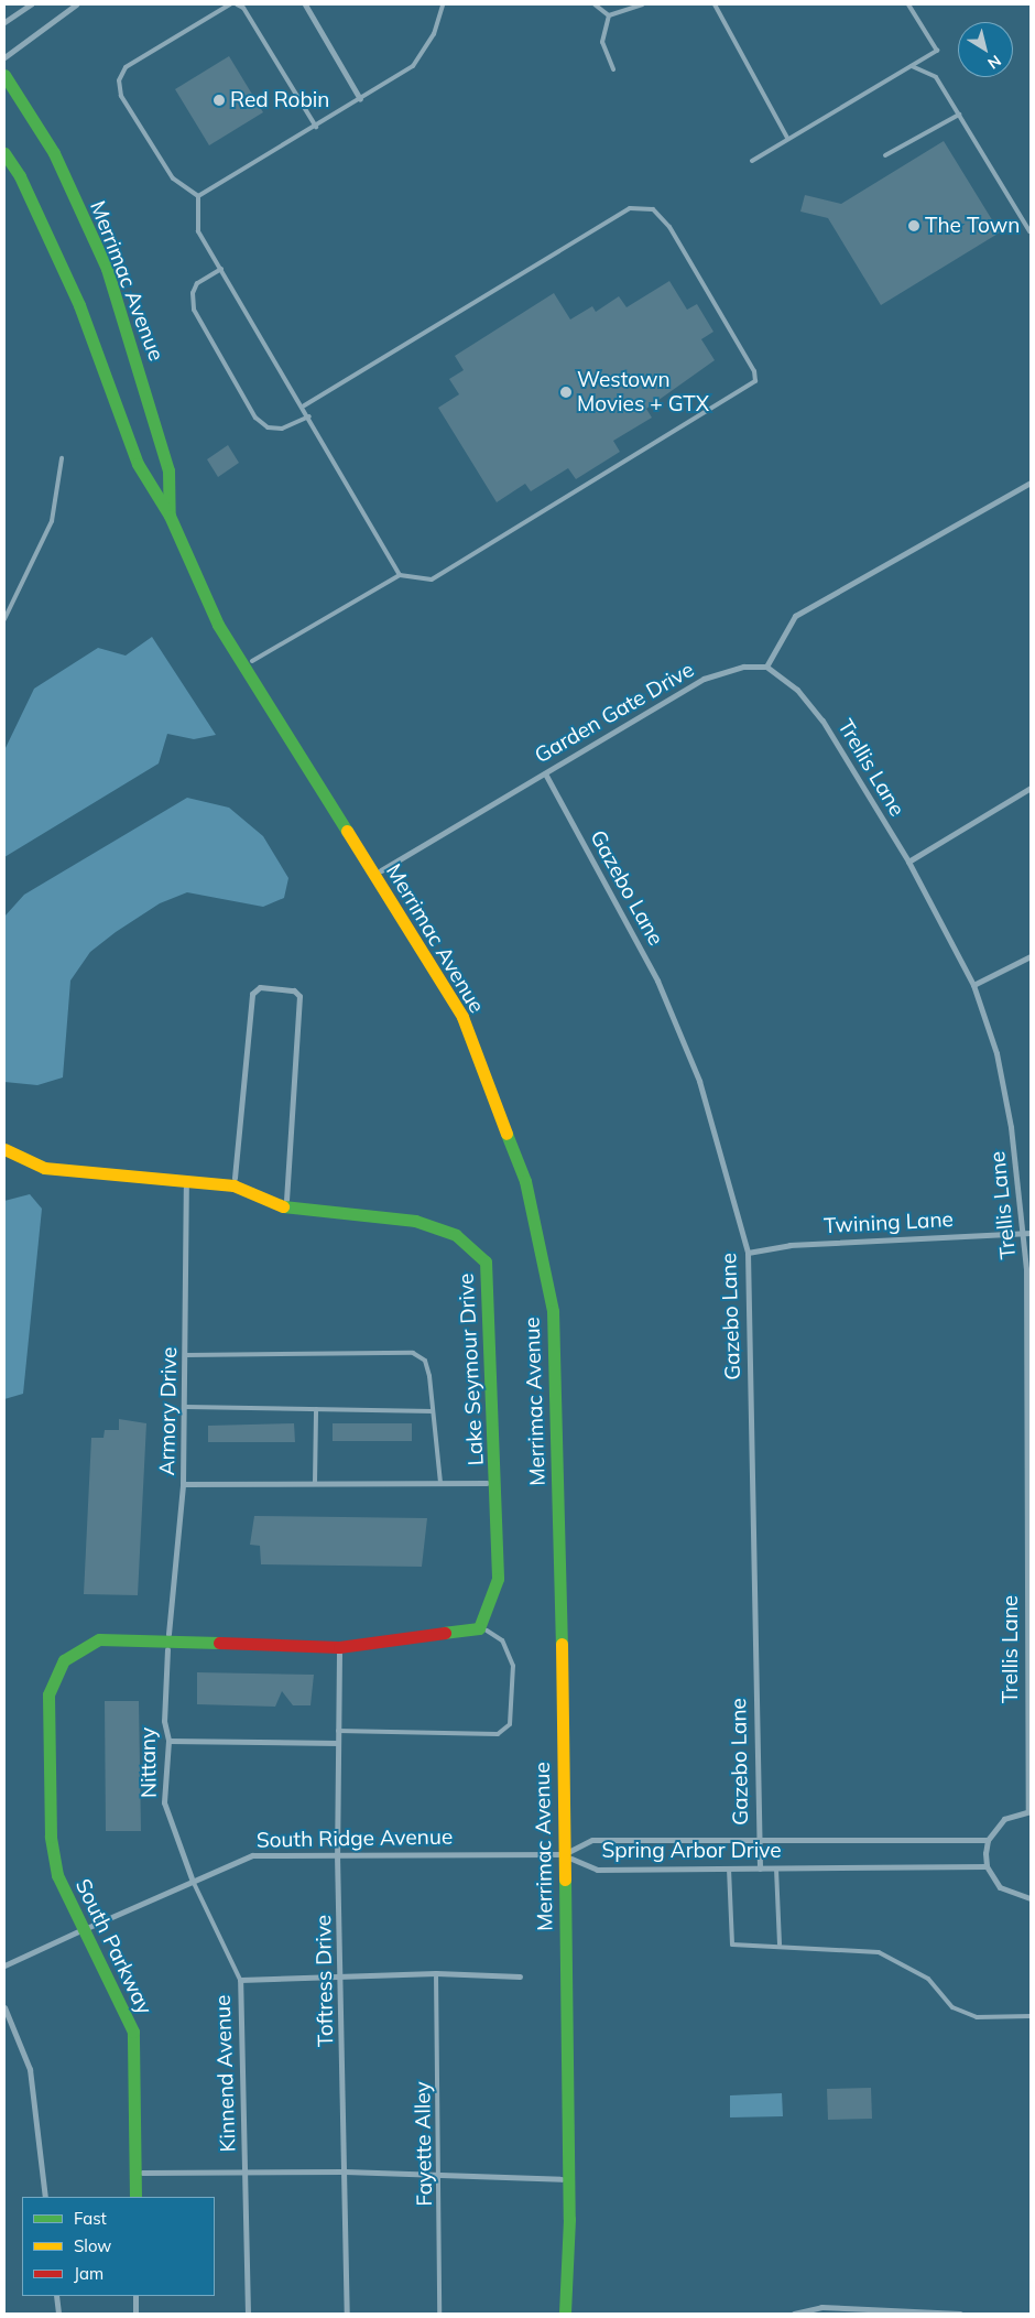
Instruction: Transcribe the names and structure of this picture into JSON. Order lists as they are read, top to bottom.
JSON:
{
  "streets": {
    "street": [
      "Merrimac Avenue",
      "Garden Gate Drive",
      "Trellis Lane",
      "Gazebo Lane",
      "Twining Lane",
      "Lake Seymour Drive",
      "Armory Drive",
      "Nittany",
      "South Ridge Avenue",
      "Spring Arbor Drive",
      "South Parkway",
      "Toftress Drive",
      "Kinnend Avenue"
    ],
    "lane": ["Fayette Alley"]
  },
  "crossings": [
    ["Merrimac Avenue", "Garden Gate Drive"],
    ["Merrimac Avenue", "South Ridge Avenue"],
    ["Merrimac Avenue", "Spring Arbor Drive"],
    ["Garden Gate Drive", "Trellis Lane"],
    ["Garden Gate Drive", "Gazebo Lane"],
    ["Trellis Lane", "Twining Lane"],
    ["Gazebo Lane", "Twining Lane"],
    ["Gazebo Lane", "Spring Arbor Drive"],
    ["Lake Seymour Drive", "Armory Drive"],
    ["Armory Drive", "Nittany"],
    ["Armory Drive", "South Parkway"],
    ["Nittany", "South Ridge Avenue"],
    ["Nittany", "South Parkway"],
    ["South Ridge Avenue", "Spring Arbor Drive"],
    ["South Ridge Avenue", "South Parkway"],
    ["South Ridge Avenue", "Toftress Drive"],
    ["Toftress Drive", "Kinnend Avenue"],
    ["Kinnend Avenue", "Fayette Alley"]
  ],
  "places": ["Red Robin", "The Town", "Westown Movies + GTX"],
  "legend": ["Fast", "Slow", "Jam"],
  "north": "bottom right"
}
